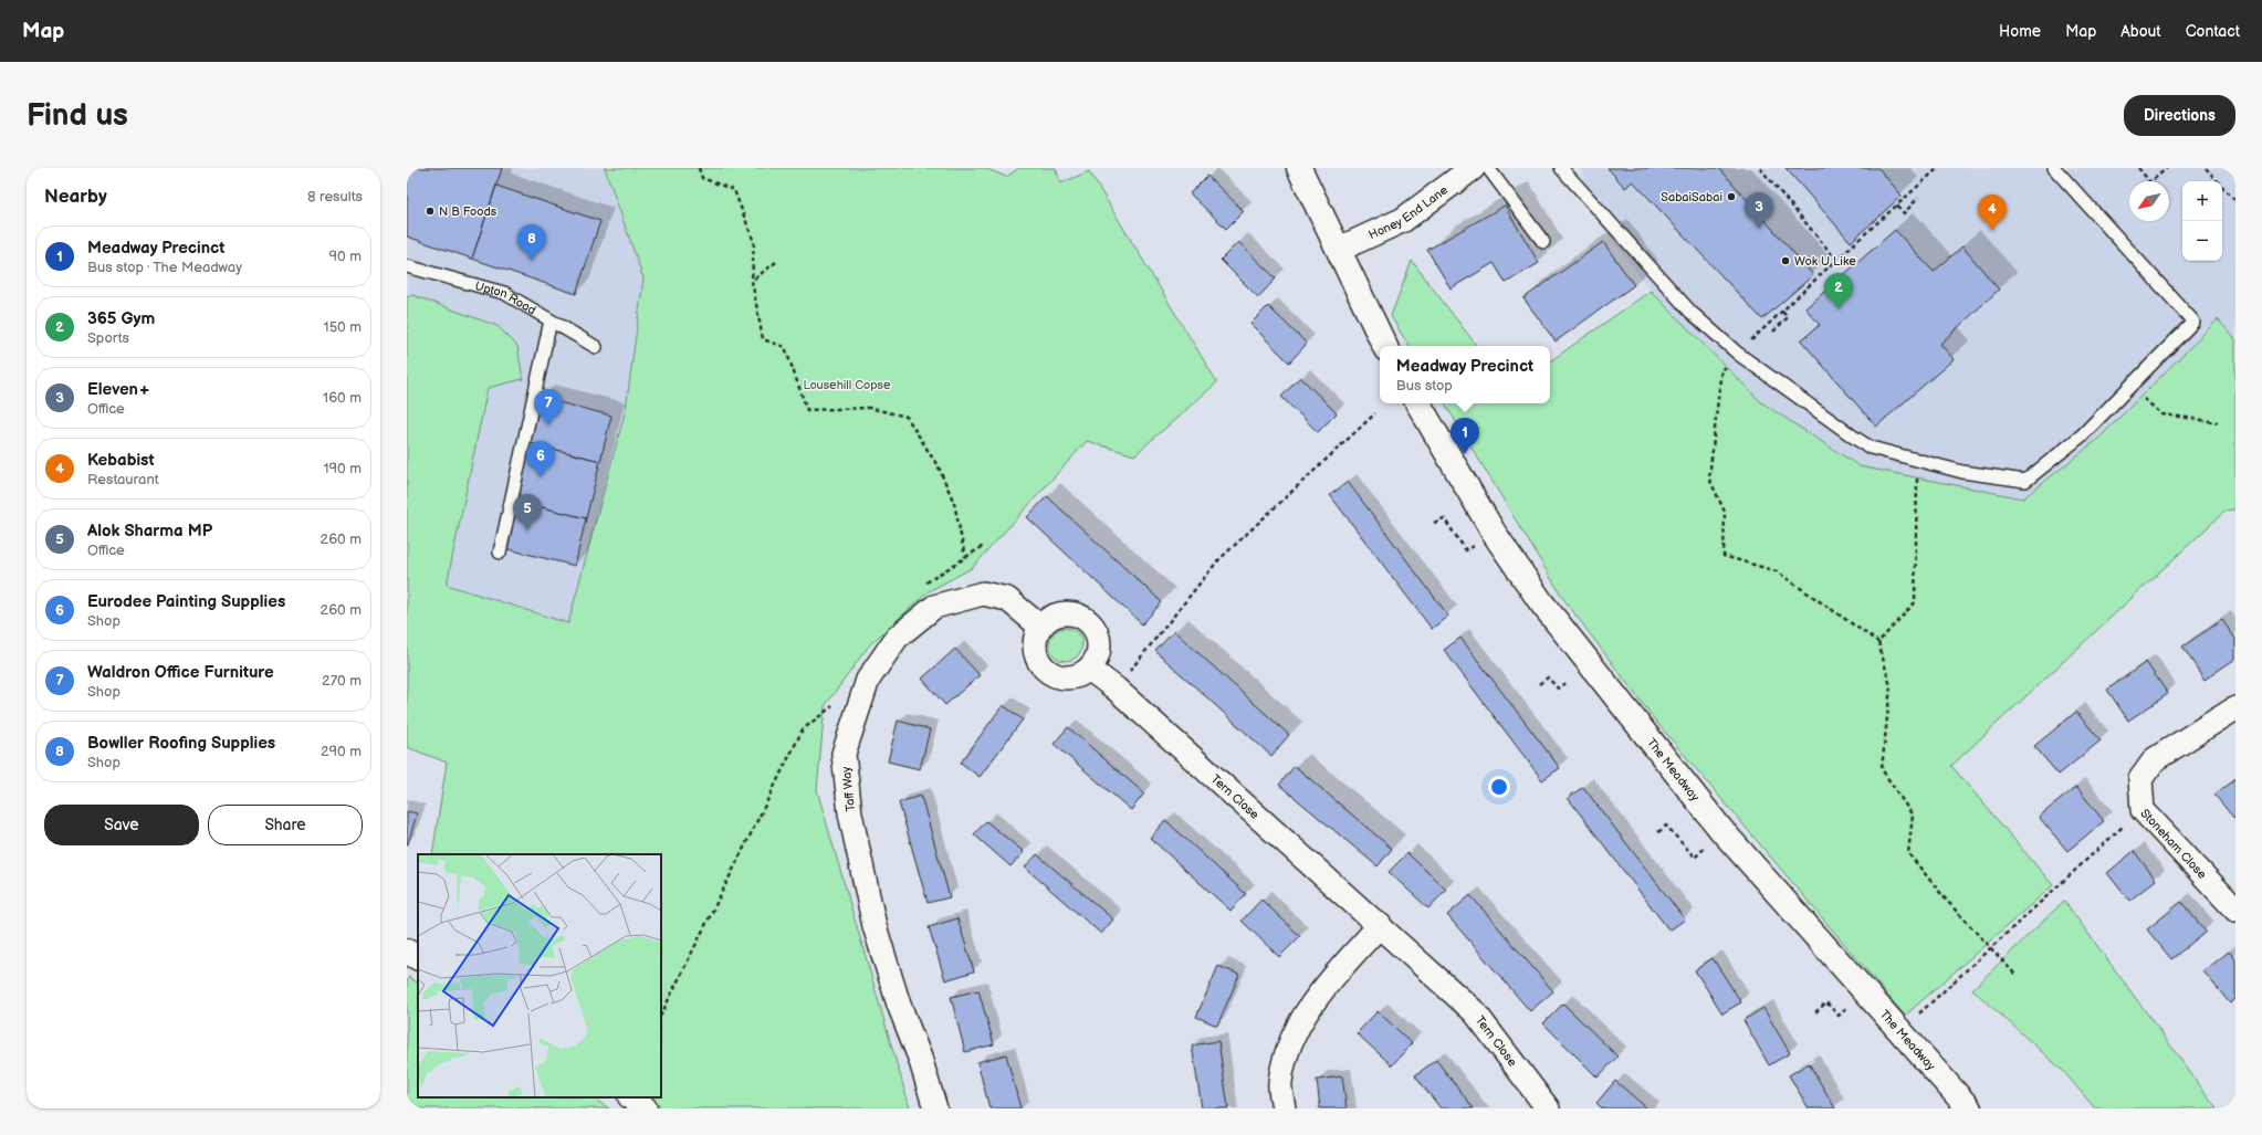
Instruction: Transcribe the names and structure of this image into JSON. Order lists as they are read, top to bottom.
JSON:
{
  "streets": {
    "street": [
      "Honey End Lane",
      "The Meadway",
      "Taff Way",
      "Tern Close",
      "Stoneham Close"
    ],
    "lane": ["Upton Road"]
  },
  "crossings": [
    ["Taff Way", "Tern Close"]
  ],
  "parks": ["Lousehill Copse"],
  "places": ["SabaiSabai", "N B Foods", "Wok U Like"],
  "north": "bottom left",
  "page": {
    "header": "Map",
    "nav": [
      "Home",
      "Map",
      "About",
      "Contact"
    ],
    "buttons": [
      "Directions",
      ["Save", "Share"]
    ],
    "title": "Find us",
    "heading": ["Nearby", "8 results"],
    "map_buttons": ["+", "−"],
    "pins": [
      "3",
      "4",
      "8",
      "2",
      "7",
      "1",
      "6",
      "5"
    ],
    "list": [
      {
        "mark": "1",
        "name": "Meadway Precinct",
        "note": "Bus stop · The Meadway",
        "value": "90 m"
      },
      {
        "mark": "2",
        "name": "365 Gym",
        "note": "Sports",
        "value": "150 m"
      },
      {
        "mark": "3",
        "name": "Eleven+",
        "note": "Office",
        "value": "160 m"
      },
      {
        "mark": "4",
        "name": "Kebabist",
        "note": "Restaurant",
        "value": "190 m"
      },
      {
        "mark": "5",
        "name": "Alok Sharma MP",
        "note": "Office",
        "value": "260 m"
      },
      {
        "mark": "6",
        "name": "Eurodee Painting Supplies",
        "note": "Shop",
        "value": "260 m"
      },
      {
        "mark": "7",
        "name": "Waldron Office Furniture",
        "note": "Shop",
        "value": "270 m"
      },
      {
        "mark": "8",
        "name": "Bowller Roofing Supplies",
        "note": "Shop",
        "value": "290 m"
      }
    ],
    "popup": ["Meadway Precinct", "Bus stop"]
  }
}
